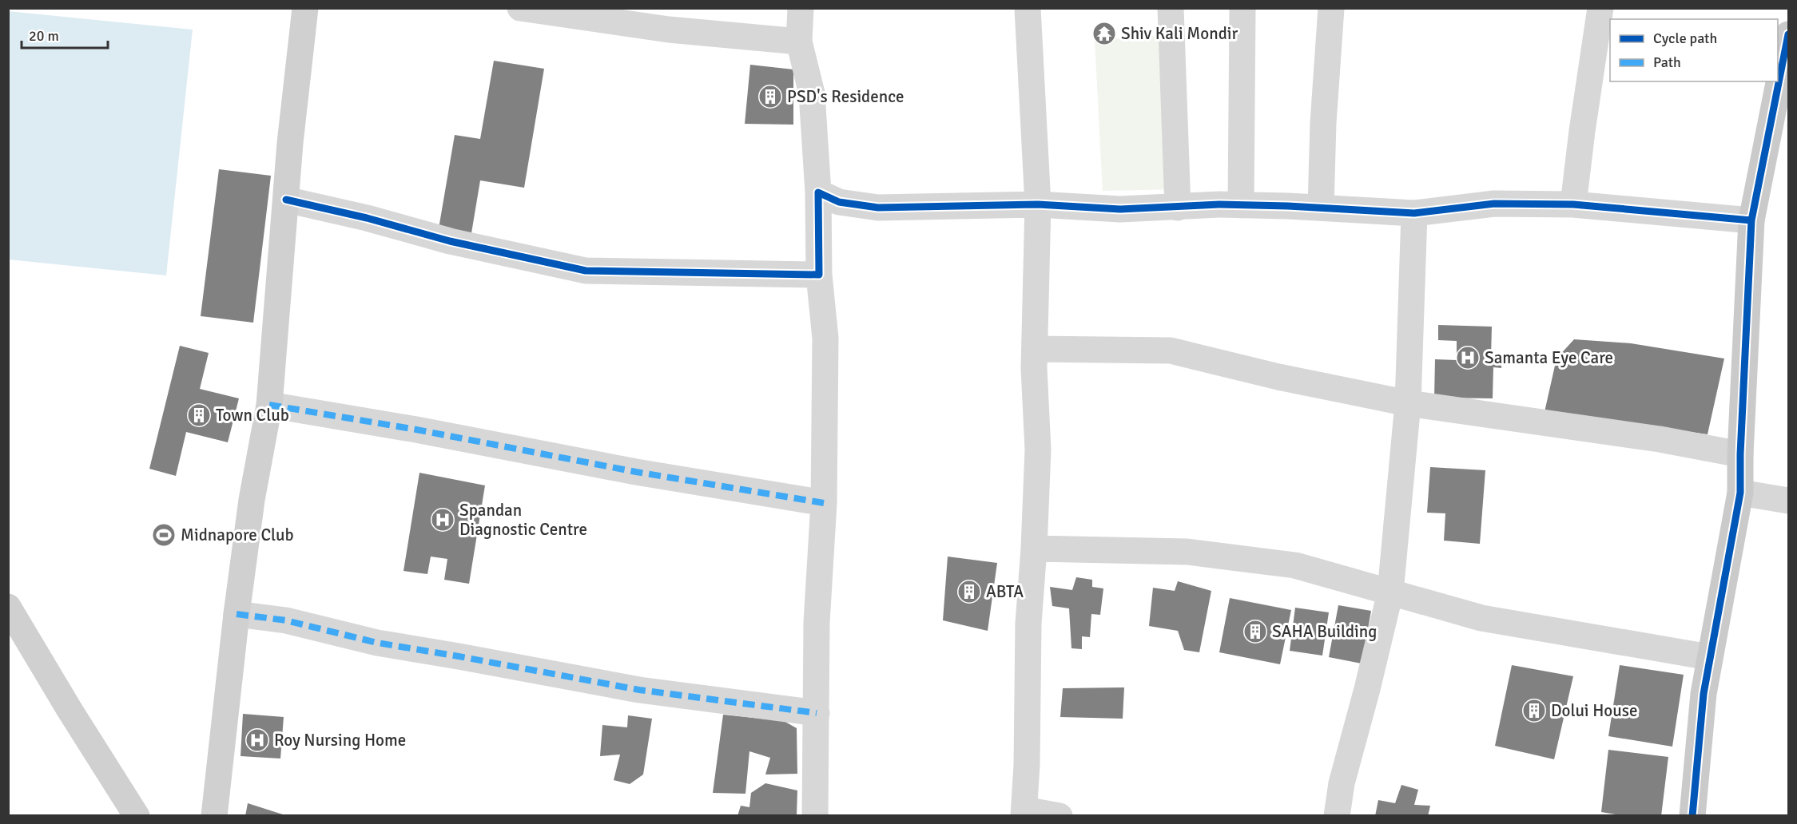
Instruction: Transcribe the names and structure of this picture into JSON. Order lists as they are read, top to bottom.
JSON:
{
  "places": {
    "temple": ["Shiv Kali Mondir"],
    "building": [
      "PSD's Residence",
      "Town Club",
      "ABTA",
      "SAHA Building",
      "Dolui House"
    ],
    "hospital": ["Samanta Eye Care", "Spandan Diagnostic Centre", "Roy Nursing Home"],
    "sports": ["Midnapore Club"]
  },
  "legend": ["Cycle path", "Path"],
  "scale_bar": "20 m"
}
